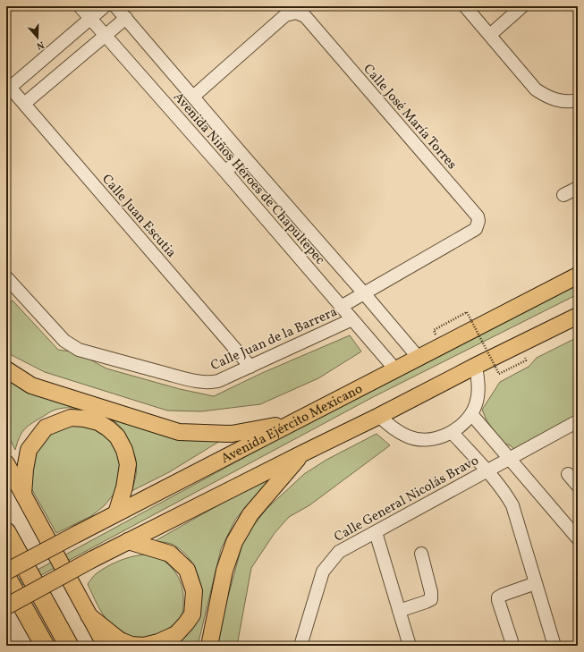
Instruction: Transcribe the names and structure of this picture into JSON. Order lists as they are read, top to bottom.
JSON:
{
  "streets": {
    "main road": ["Avenida Ejército Mexicano"],
    "street": [
      "Calle José María Torres",
      "Avenida Niños Héroes de Chapultepec",
      "Calle Juan Escutia",
      "Calle Juan de la Barrera",
      "Calle General Nicolás Bravo"
    ]
  },
  "crossings": [
    ["Calle José María Torres", "Avenida Niños Héroes de Chapultepec"],
    ["Avenida Niños Héroes de Chapultepec", "Calle Juan de la Barrera"],
    ["Avenida Niños Héroes de Chapultepec", "Avenida Ejército Mexicano"],
    ["Calle Juan Escutia", "Calle Juan de la Barrera"]
  ],
  "north": "bottom"
}
